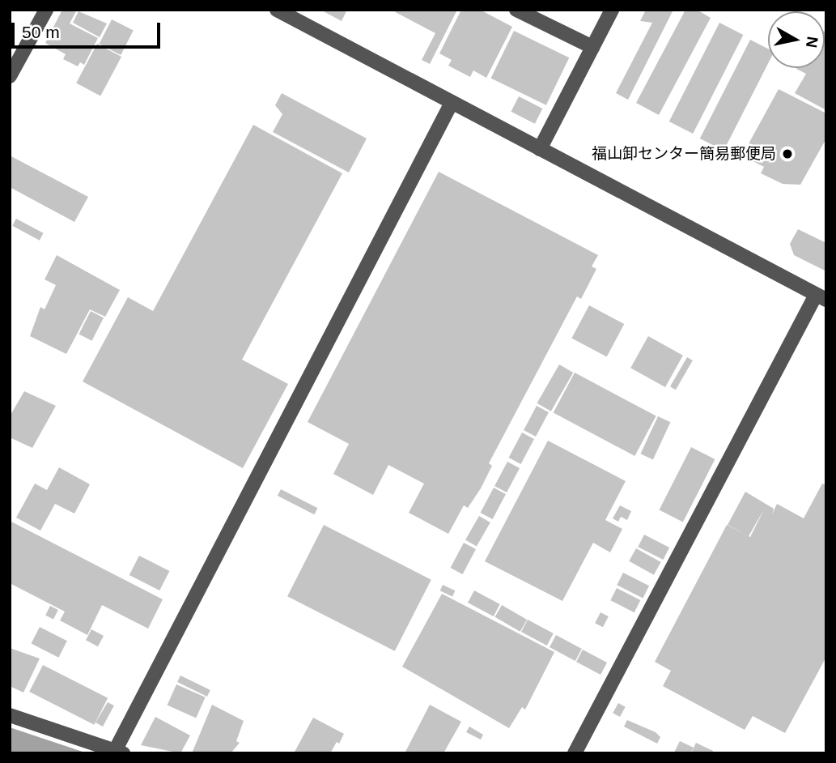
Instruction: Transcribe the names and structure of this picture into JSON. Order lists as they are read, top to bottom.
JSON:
{
  "places": ["福山卸センター簡易郵便局"],
  "scale_bar": "50 m",
  "north": "right"
}
